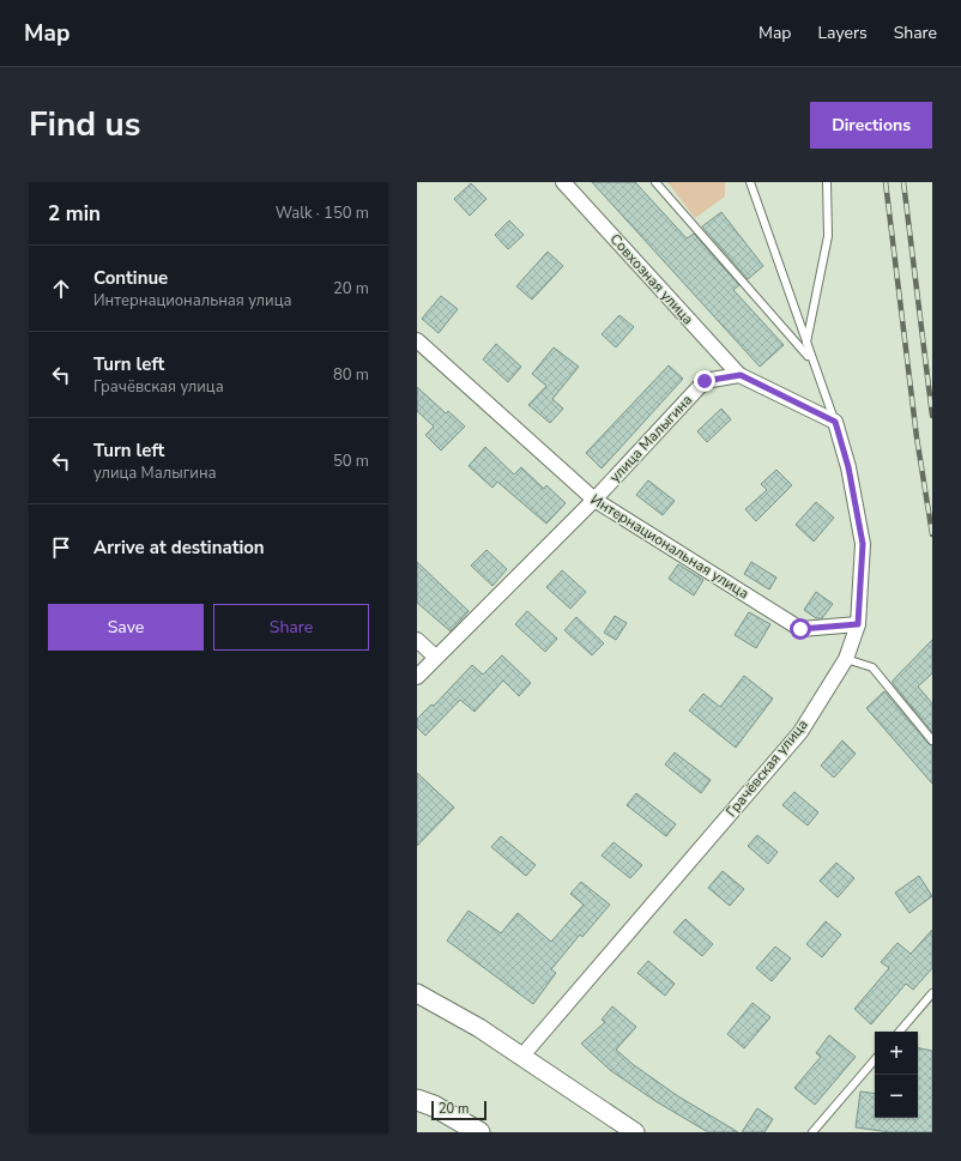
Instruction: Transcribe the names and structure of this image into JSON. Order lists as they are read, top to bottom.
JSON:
{
  "streets": {
    "street": [
      "Совхозная улица",
      "улица Малыгина",
      "Интернациональная улица",
      "Грачёвская улица"
    ]
  },
  "crossings": [
    ["Совхозная улица", "улица Малыгина"],
    ["улица Малыгина", "Интернациональная улица"],
    ["Интернациональная улица", "Грачёвская улица"]
  ],
  "scale_bar": "20 m",
  "page": {
    "header": "Map",
    "nav": ["Map", "Layers", "Share"],
    "title": "Find us",
    "buttons": [
      "Directions",
      ["Save", "Share"]
    ],
    "heading": ["2 min", "Walk · 150 m"],
    "list": [
      ["Continue", "Интернациональная улица", "20 m"],
      ["Turn left", "Грачёвская улица", "80 m"],
      ["Turn left", "улица Малыгина", "50 m"],
      "Arrive at destination"
    ],
    "map_buttons": ["+", "−"],
    "scale": "20 m"
  }
}
